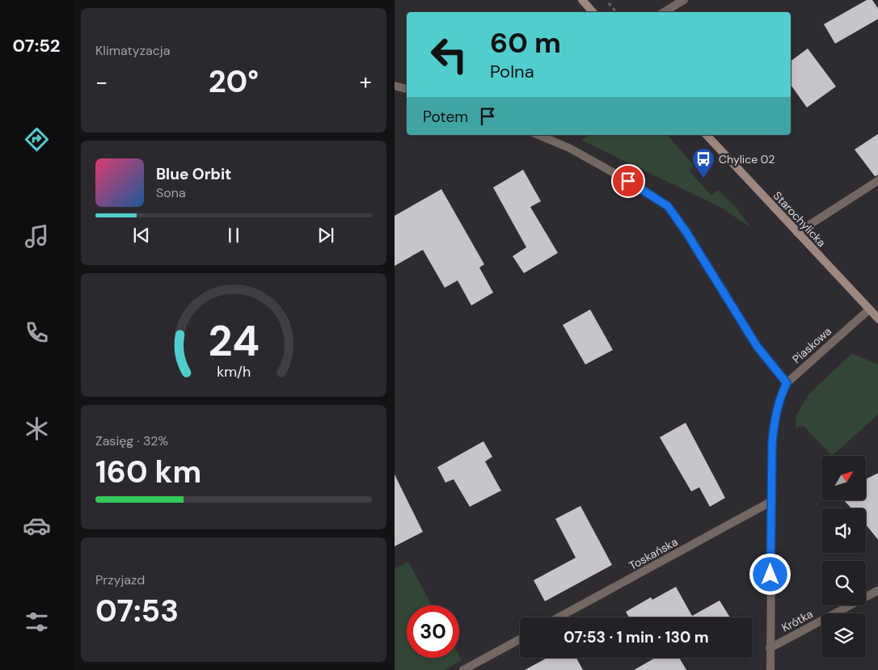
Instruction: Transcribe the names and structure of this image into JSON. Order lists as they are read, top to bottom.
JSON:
{
  "streets": {
    "street": [
      "Starochylicka",
      "Piaskowa",
      "Toskańska",
      "Krótka"
    ]
  },
  "crossings": [
    ["Starochylicka", "Piaskowa"],
    ["Piaskowa", "Toskańska"],
    ["Piaskowa", "Krótka"]
  ],
  "places": {
    "bus stop": ["Chylice 02"]
  },
  "north": "top right",
  "page": {
    "tabs": "07:52",
    "tile": [
      "Klimatyzacja",
      ["Zasięg · 32%", "160 km"],
      ["Przyjazd", "07:53"]
    ],
    "turn": ["60 m", "Polna"],
    "heat": ["−", "20°", "+"],
    "then": "Potem",
    "song": ["Blue Orbit", "Sona"],
    "limit": "30",
    "trip": "07:53 · 1 min · 130 m",
    "gauge": ["24", "km/h"]
  }
}
